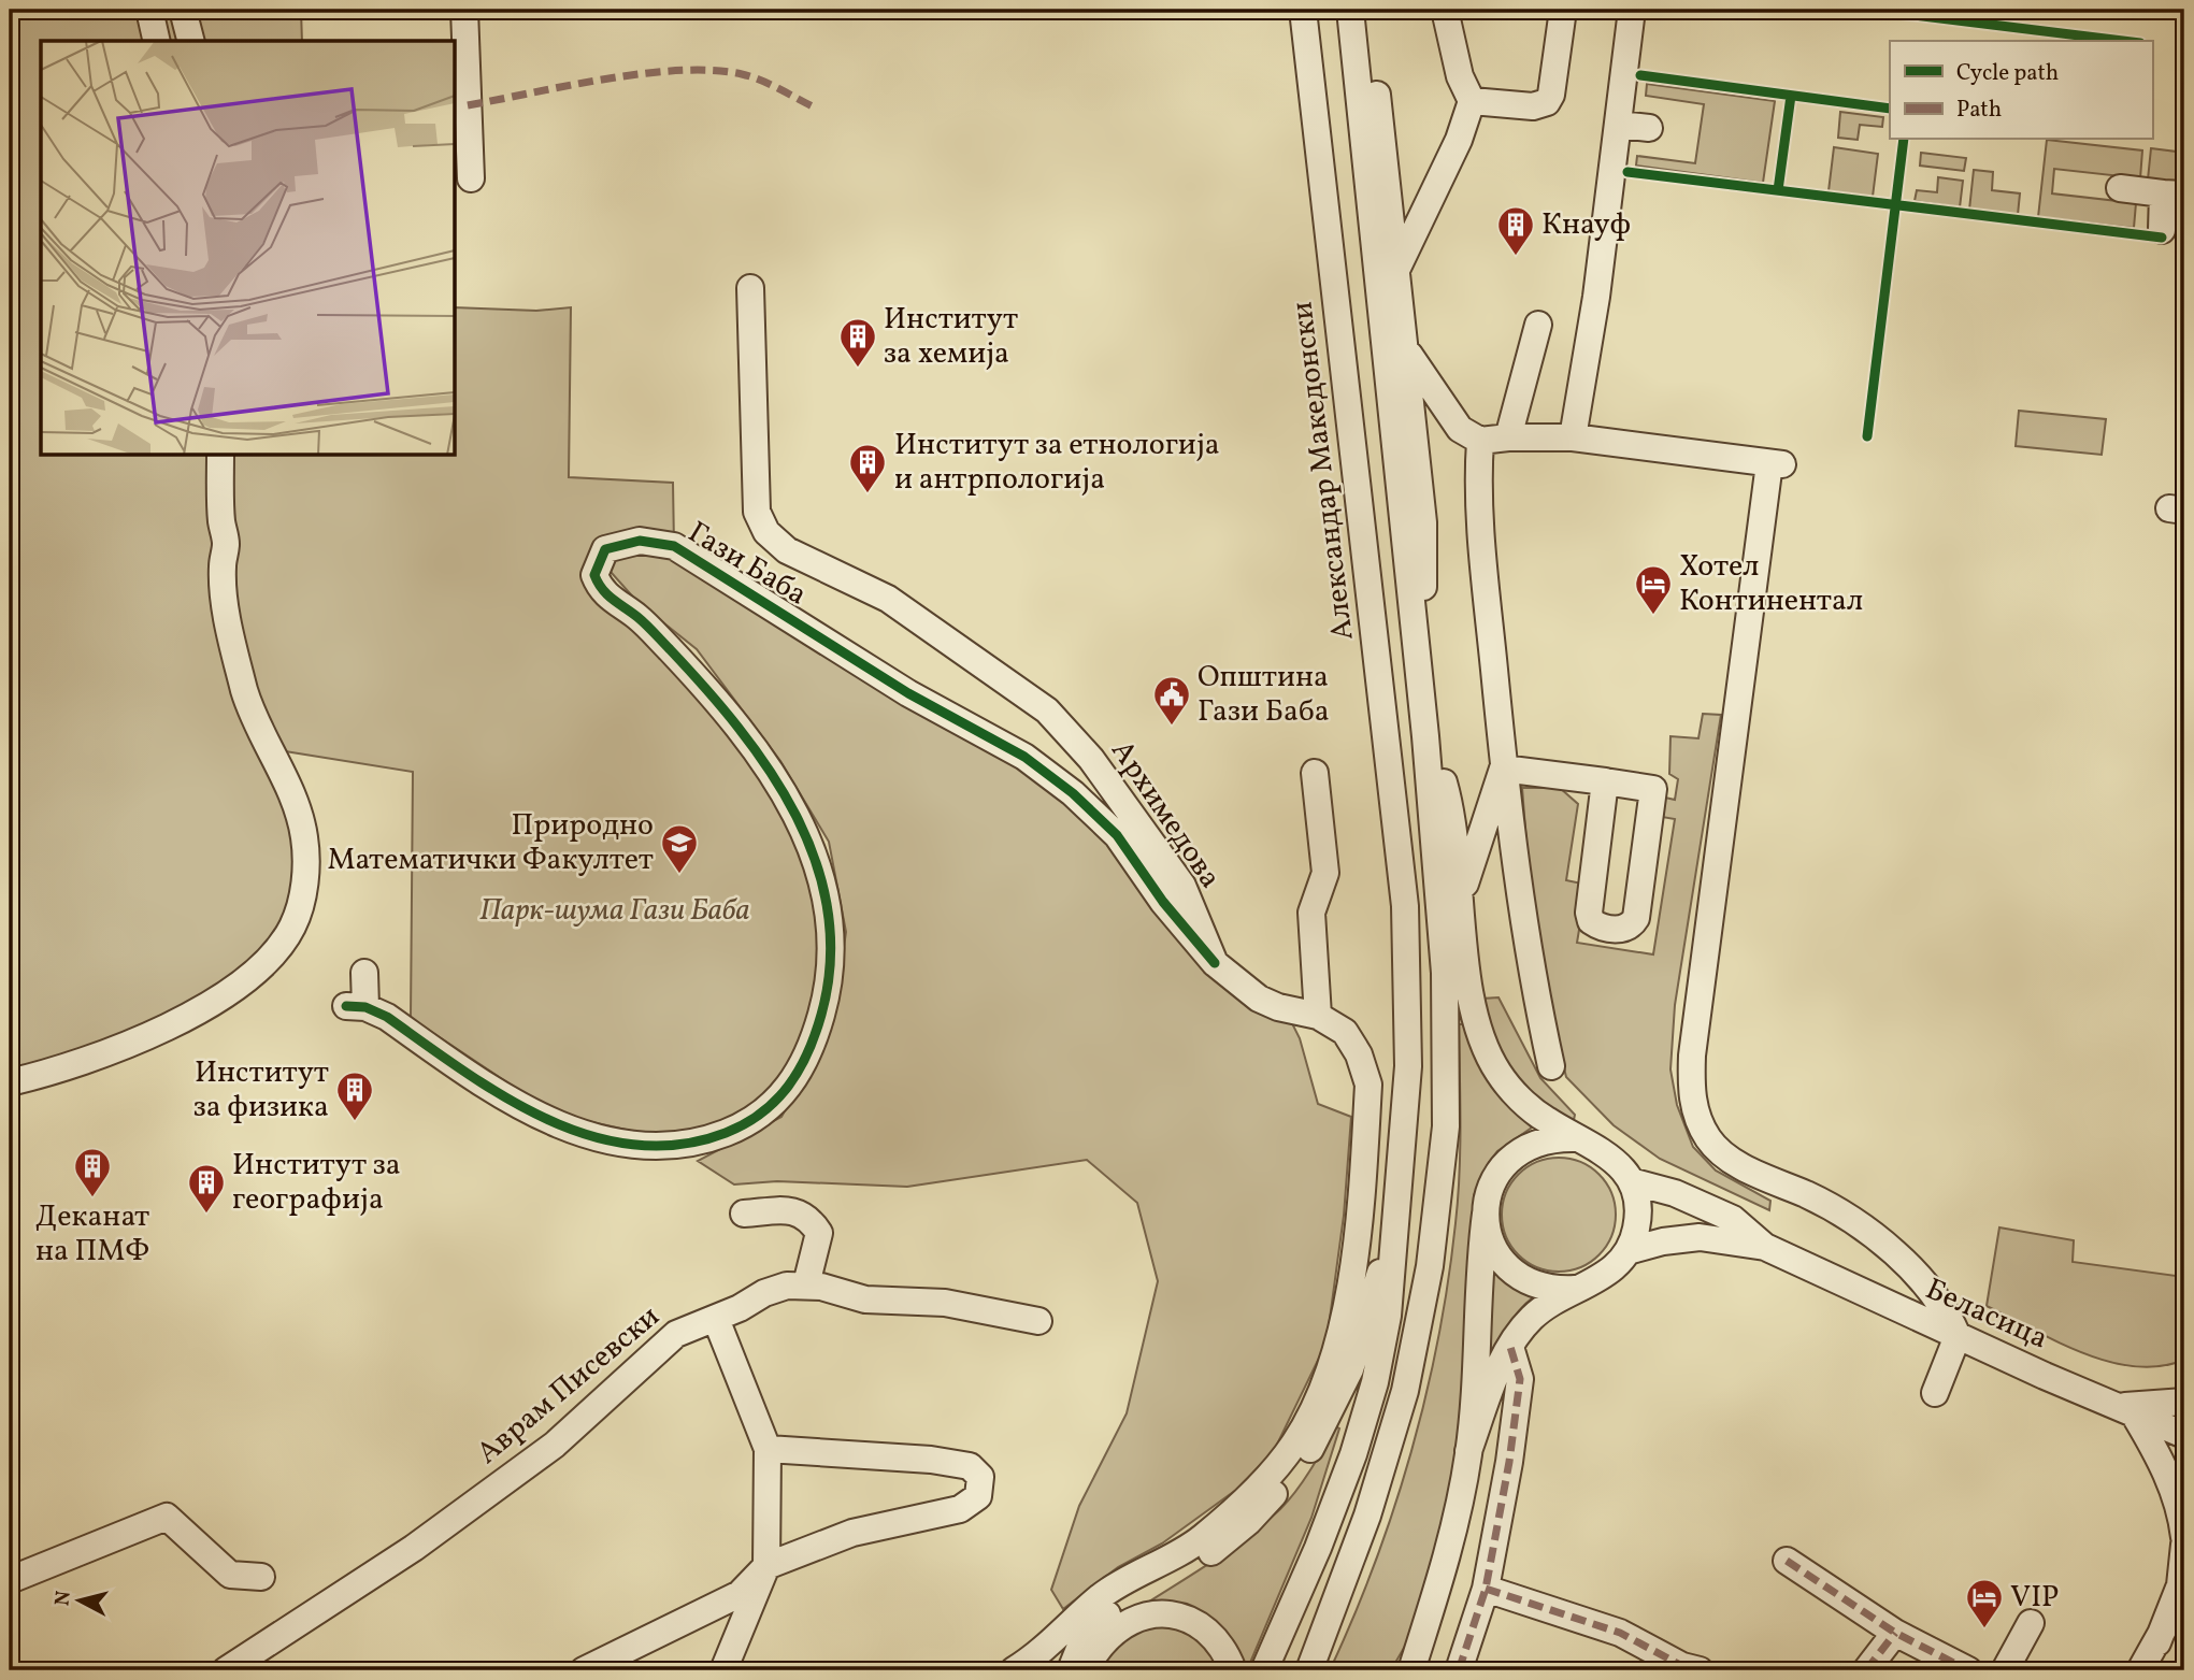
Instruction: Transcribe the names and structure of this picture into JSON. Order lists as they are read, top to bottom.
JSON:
{
  "streets": {
    "street": [
      "Александар Македонски",
      "Гази Баба",
      "Архимедова",
      "Беласица",
      "Аврам Писевски"
    ]
  },
  "crossings": [
    ["Гази Баба", "Архимедова"]
  ],
  "parks": ["Парк-шума Гази Баба"],
  "places": {
    "building": [
      "Кнауф",
      "Институт за хемија",
      "Институт за етнологија и антрпологија",
      "Институт за физика",
      "Деканат на ПМФ",
      "Институт за географија"
    ],
    "hotel": ["Хотел Континентал", "VIP"],
    "public building": ["Општина Гази Баба"],
    "school or university": ["Природно Математички Факултет"]
  },
  "legend": ["Cycle path", "Path"],
  "north": "left"
}
